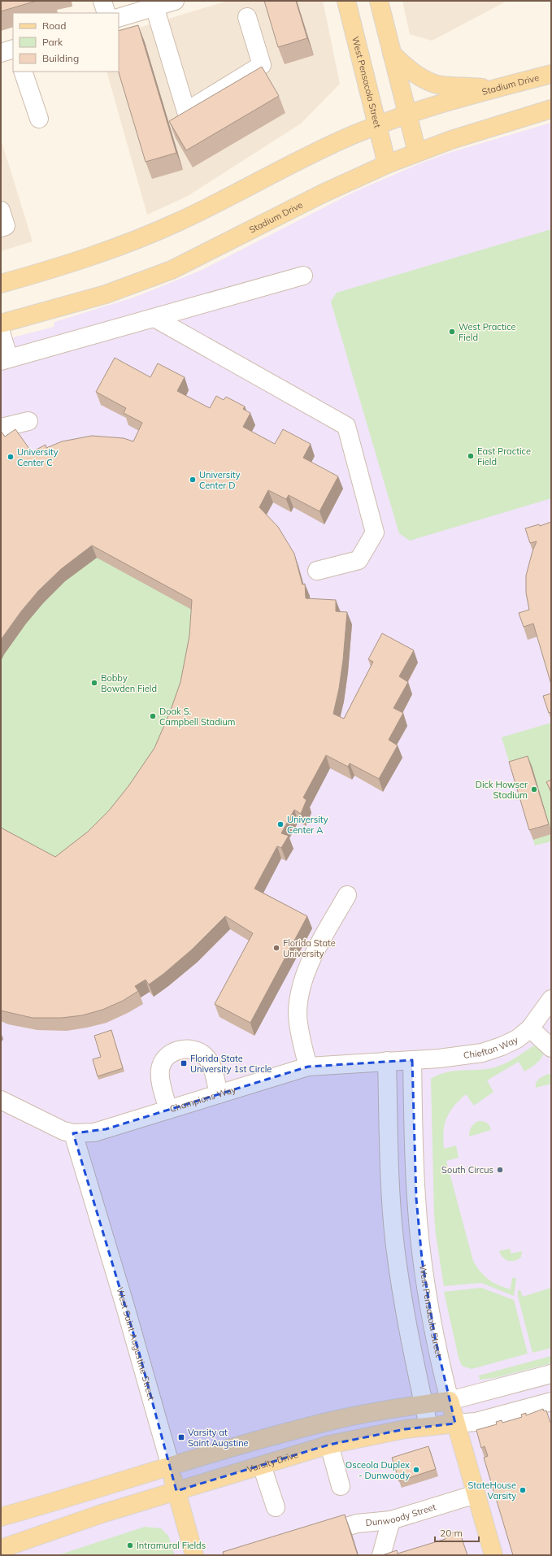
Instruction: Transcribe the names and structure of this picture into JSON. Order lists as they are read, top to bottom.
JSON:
{
  "streets": {
    "main road": [
      "West Pensacola Street",
      "Stadium Drive",
      "West Saint Augustine Street",
      "Varsity Drive"
    ],
    "street": ["Chieftan Way", "Champions Way", "Dunwoody Street"]
  },
  "crossings": [
    ["West Pensacola Street", "Stadium Drive"],
    ["West Pensacola Street", "Chieftan Way"],
    ["West Pensacola Street", "Champions Way"],
    ["West Pensacola Street", "Varsity Drive"],
    ["West Pensacola Street", "Dunwoody Street"],
    ["Chieftan Way", "Champions Way"],
    ["Champions Way", "West Saint Augustine Street"],
    ["West Saint Augustine Street", "Varsity Drive"]
  ],
  "places": {
    "other": [
      "West Practice Field",
      "East Practice Field",
      "University Center C",
      "University Center D",
      "Bobby Bowden Field",
      "Doak S. Campbell Stadium",
      "Dick Howser Stadium",
      "University Center A",
      "Florida State University",
      "South Circus",
      "Osceola Duplex - Dunwoody",
      "StateHouse Varsity",
      "Intramural Fields"
    ],
    "transit": ["Florida State University 1st Circle", "Varsity at Saint Augstine"]
  },
  "legend": ["Road", "Park", "Building"],
  "scale_bar": "20 m"
}
